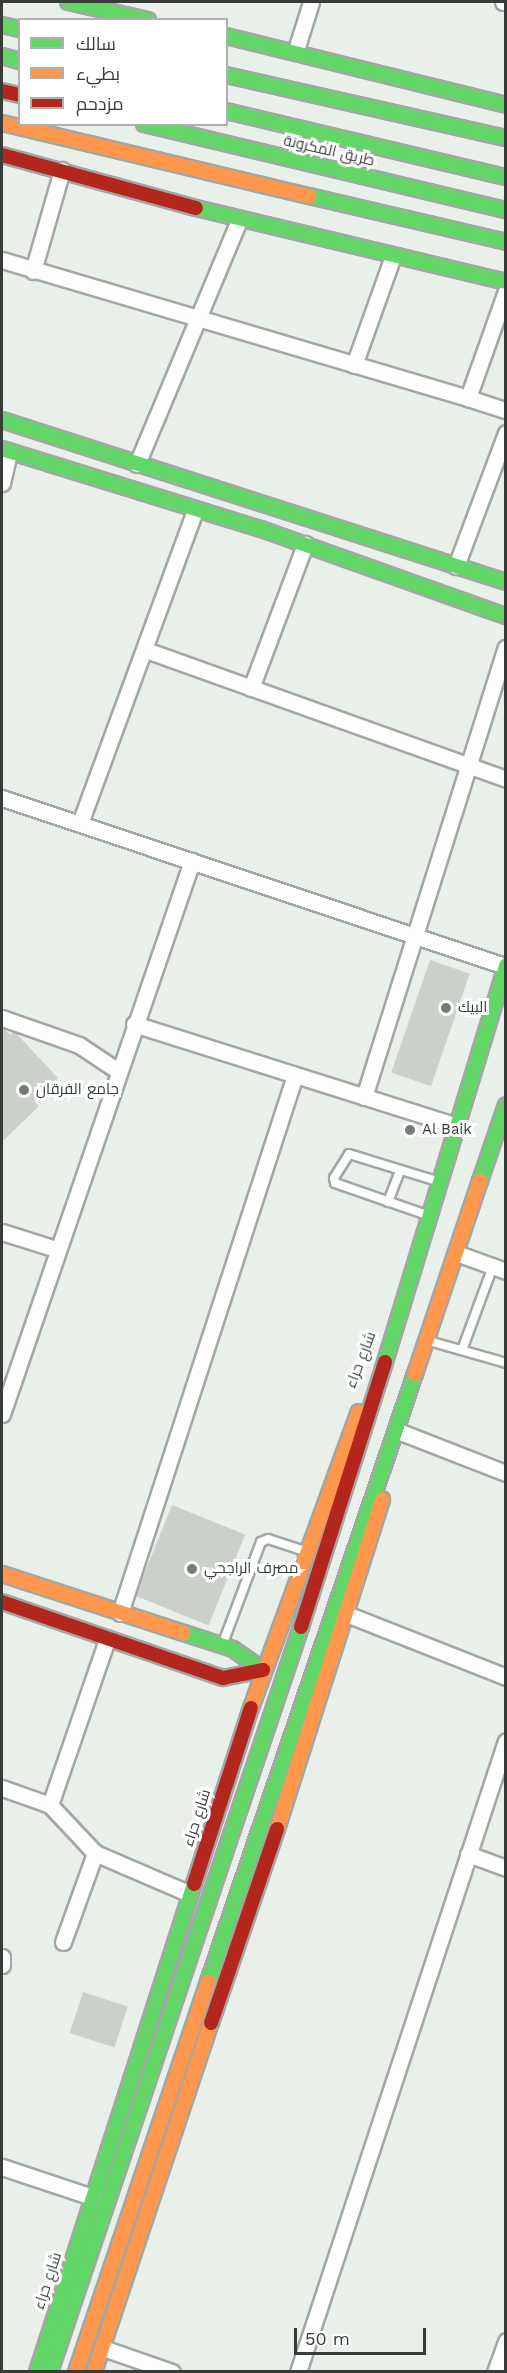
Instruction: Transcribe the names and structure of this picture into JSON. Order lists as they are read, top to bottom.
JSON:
{
  "streets": {
    "main road": ["طريق المكرونة", "شارع حراء"]
  },
  "places": [
    "البيك",
    "جامع الفرقان",
    "Al Baik",
    "مصرف الراجحي"
  ],
  "legend": ["سالك", "بطيء", "مزدحم"],
  "scale_bar": "50 m"
}
